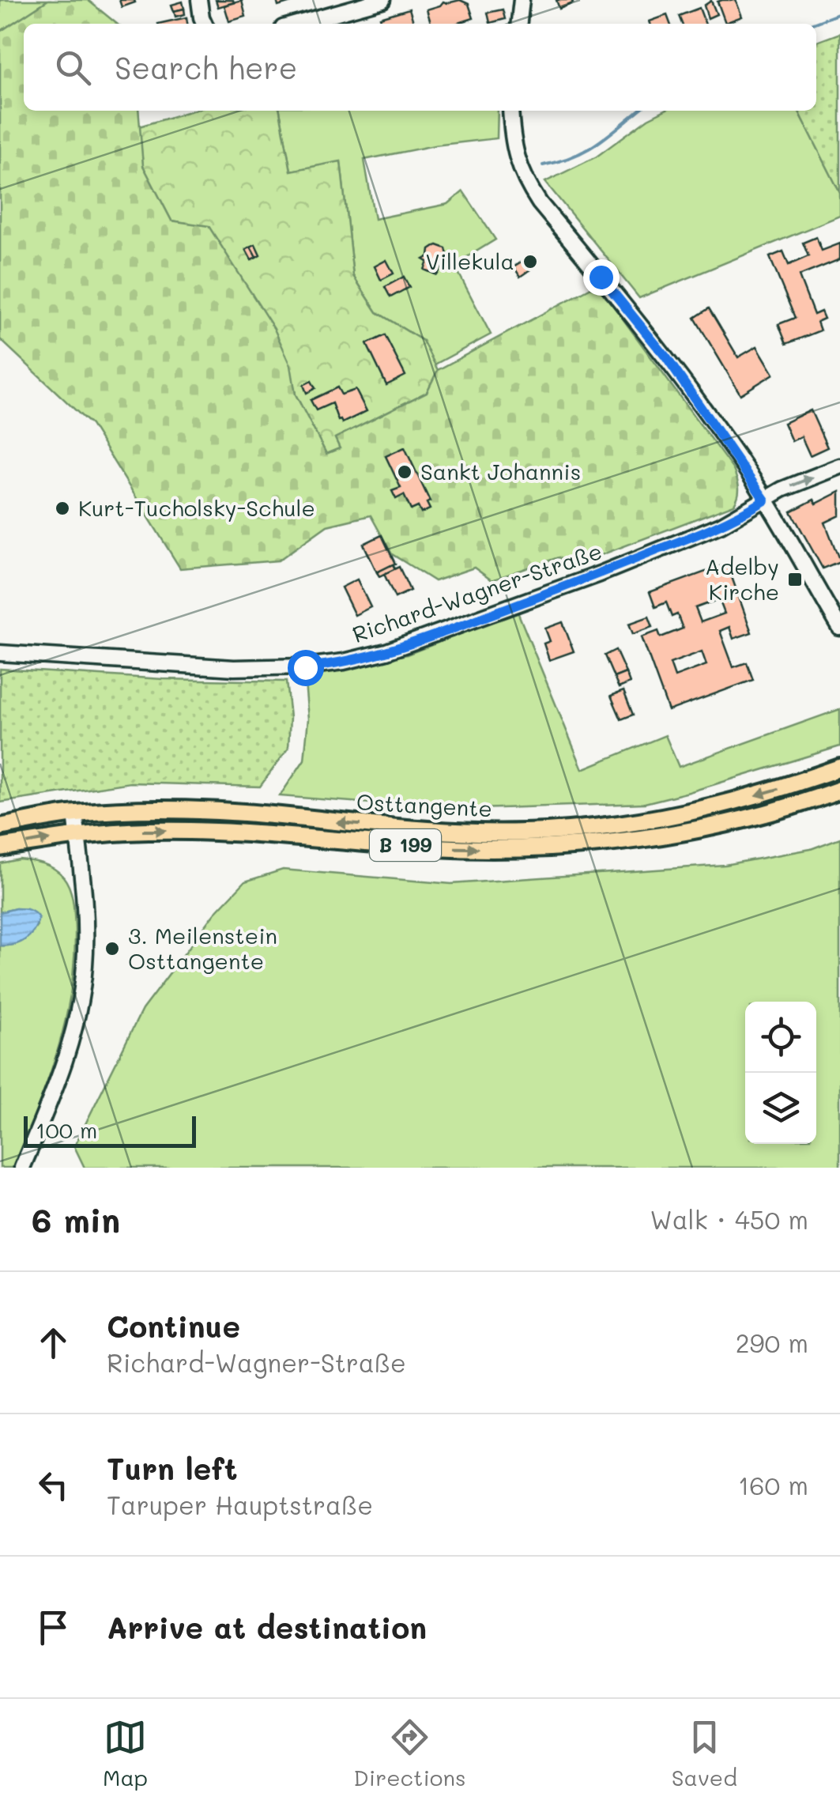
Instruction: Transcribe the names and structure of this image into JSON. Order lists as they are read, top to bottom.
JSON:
{
  "streets": {
    "main road": ["Osttangente", "B 199"],
    "street": ["Richard-Wagner-Straße"]
  },
  "places": {
    "other": [
      "Villekula",
      "Sankt Johannis",
      "Kurt-Tucholsky-Schule",
      "3. Meilenstein Osttangente"
    ],
    "transit": ["Adelby Kirche"]
  },
  "scale_bar": "100 m",
  "page": {
    "search": "Search here",
    "scale": "100 m",
    "heading": ["6 min", "Walk · 450 m"],
    "list": [
      ["Continue", "Richard-Wagner-Straße", "290 m"],
      ["Turn left", "Taruper Hauptstraße", "160 m"],
      "Arrive at destination"
    ],
    "nav": ["Map", "Directions", "Saved"]
  }
}
